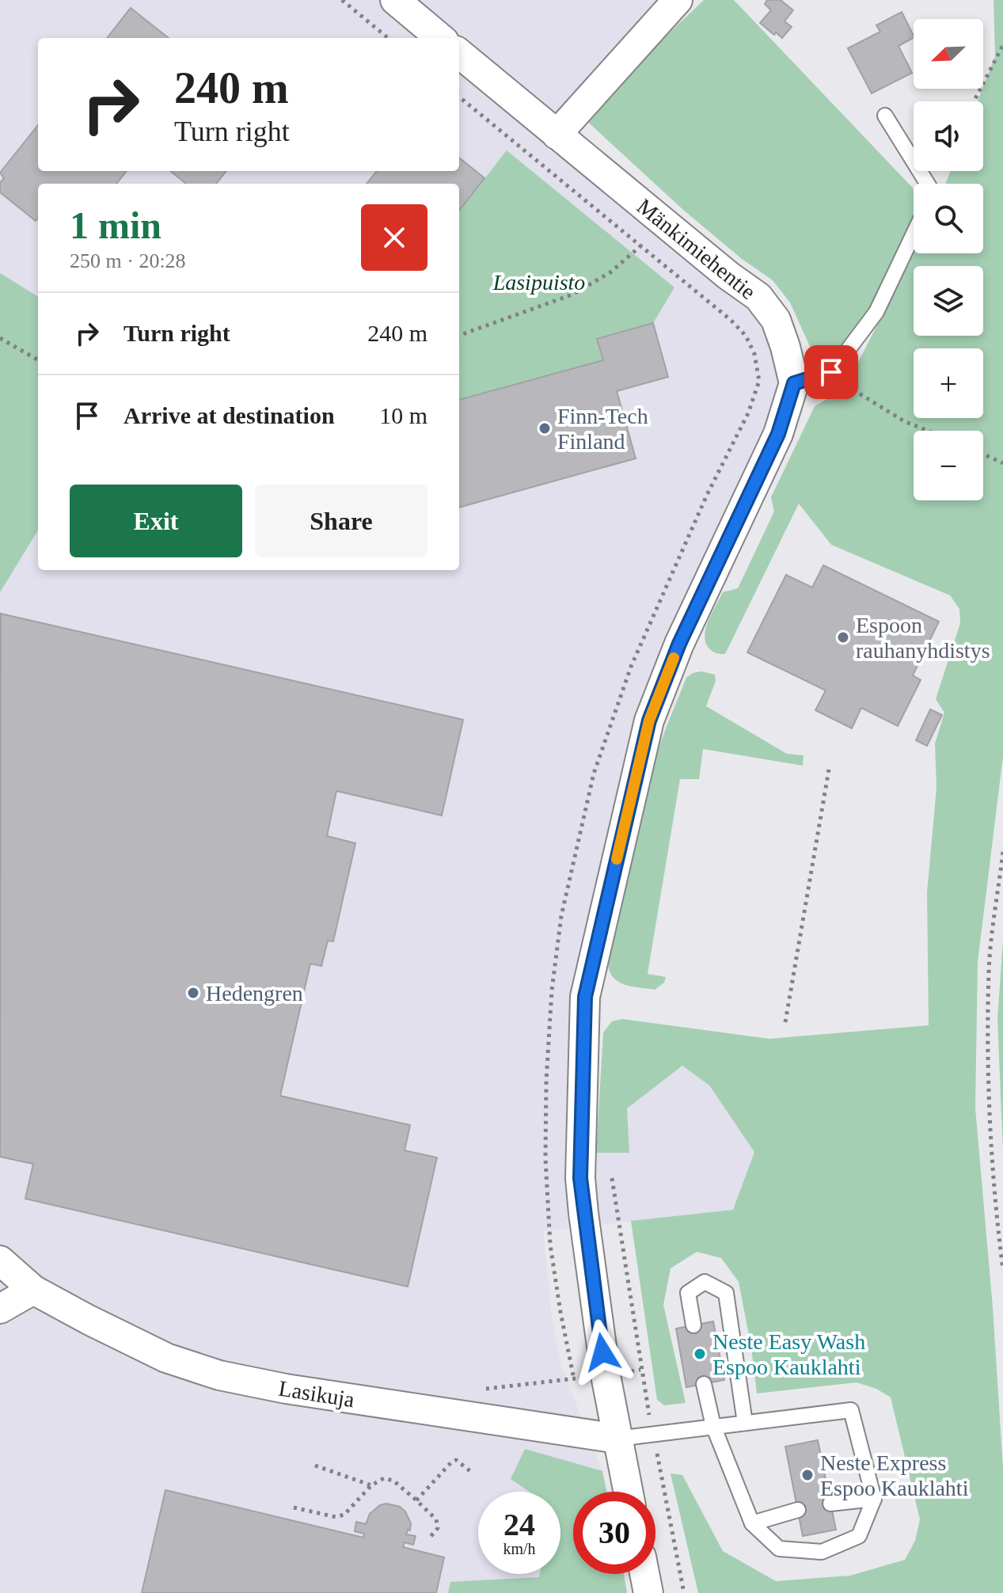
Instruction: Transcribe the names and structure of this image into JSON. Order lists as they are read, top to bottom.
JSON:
{
  "streets": {
    "street": ["Mänkimiehentie", "Lasikuja"]
  },
  "parks": ["Lasipuisto"],
  "places": [
    "Finn-Tech Finland",
    "Espoon rauhanyhdistys",
    "Hedengren",
    "Neste Easy Wash Espoo Kauklahti",
    "Neste Express Espoo Kauklahti"
  ],
  "north": "bottom left",
  "page": {
    "map_buttons": ["+", "−"],
    "turn": ["240 m", "Turn right"],
    "heading": ["1 min", "250 m · 20:28"],
    "list": [
      {
        "name": "Turn right",
        "value": "240 m"
      },
      {
        "name": "Arrive at destination",
        "value": "10 m"
      }
    ],
    "buttons": ["Exit", "Share"],
    "speed": "24 km/h",
    "limit": "30"
  }
}
